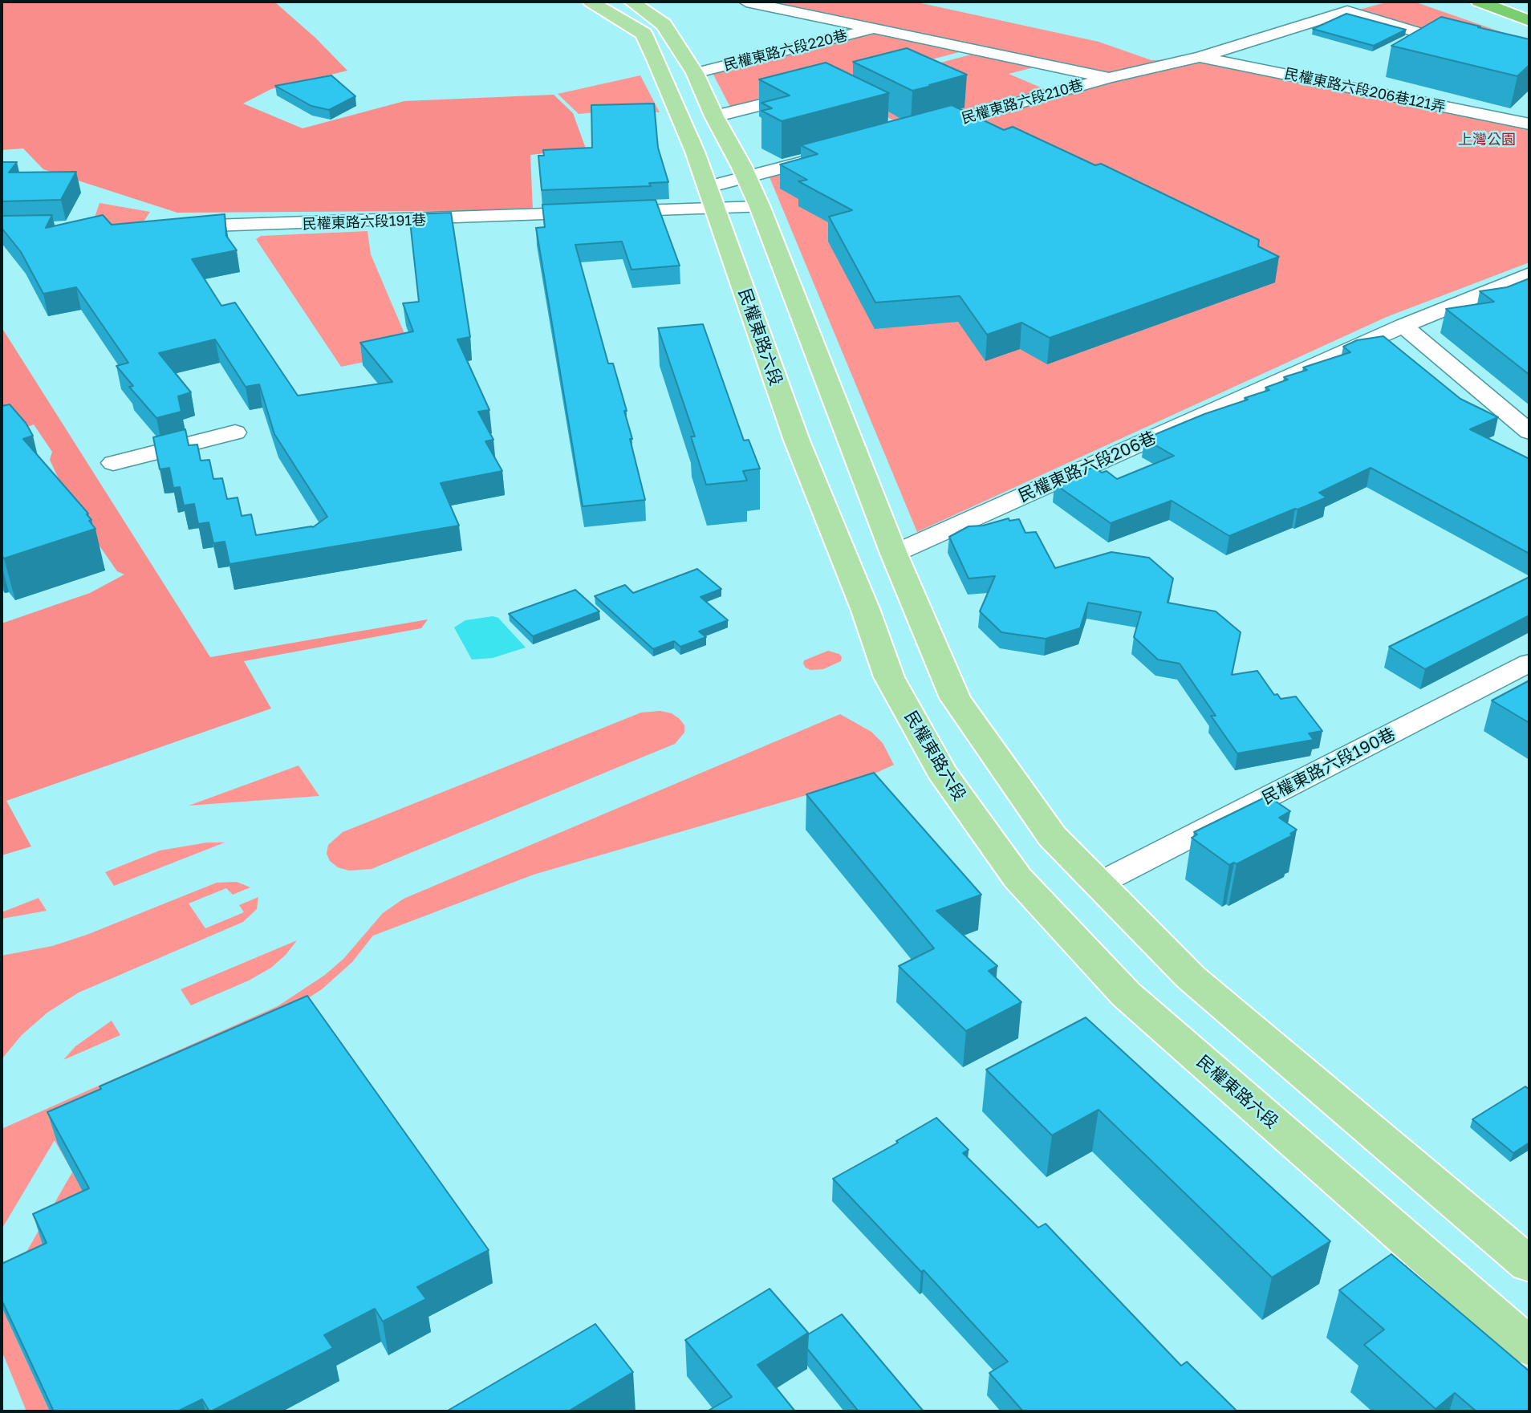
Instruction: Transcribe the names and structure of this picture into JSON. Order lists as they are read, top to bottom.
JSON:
{
  "streets": {
    "main road": ["民權東路六段"],
    "street": [
      "民權東路六段220巷",
      "民權東路六段206巷121弄",
      "民權東路六段210巷",
      "民權東路六段191巷",
      "民權東路六段206巷",
      "民權東路六段190巷"
    ]
  },
  "crossings": [
    ["民權東路六段206巷121弄", "民權東路六段210巷"],
    ["民權東路六段191巷", "民權東路六段"]
  ],
  "parks": ["上灣公園"]
}
